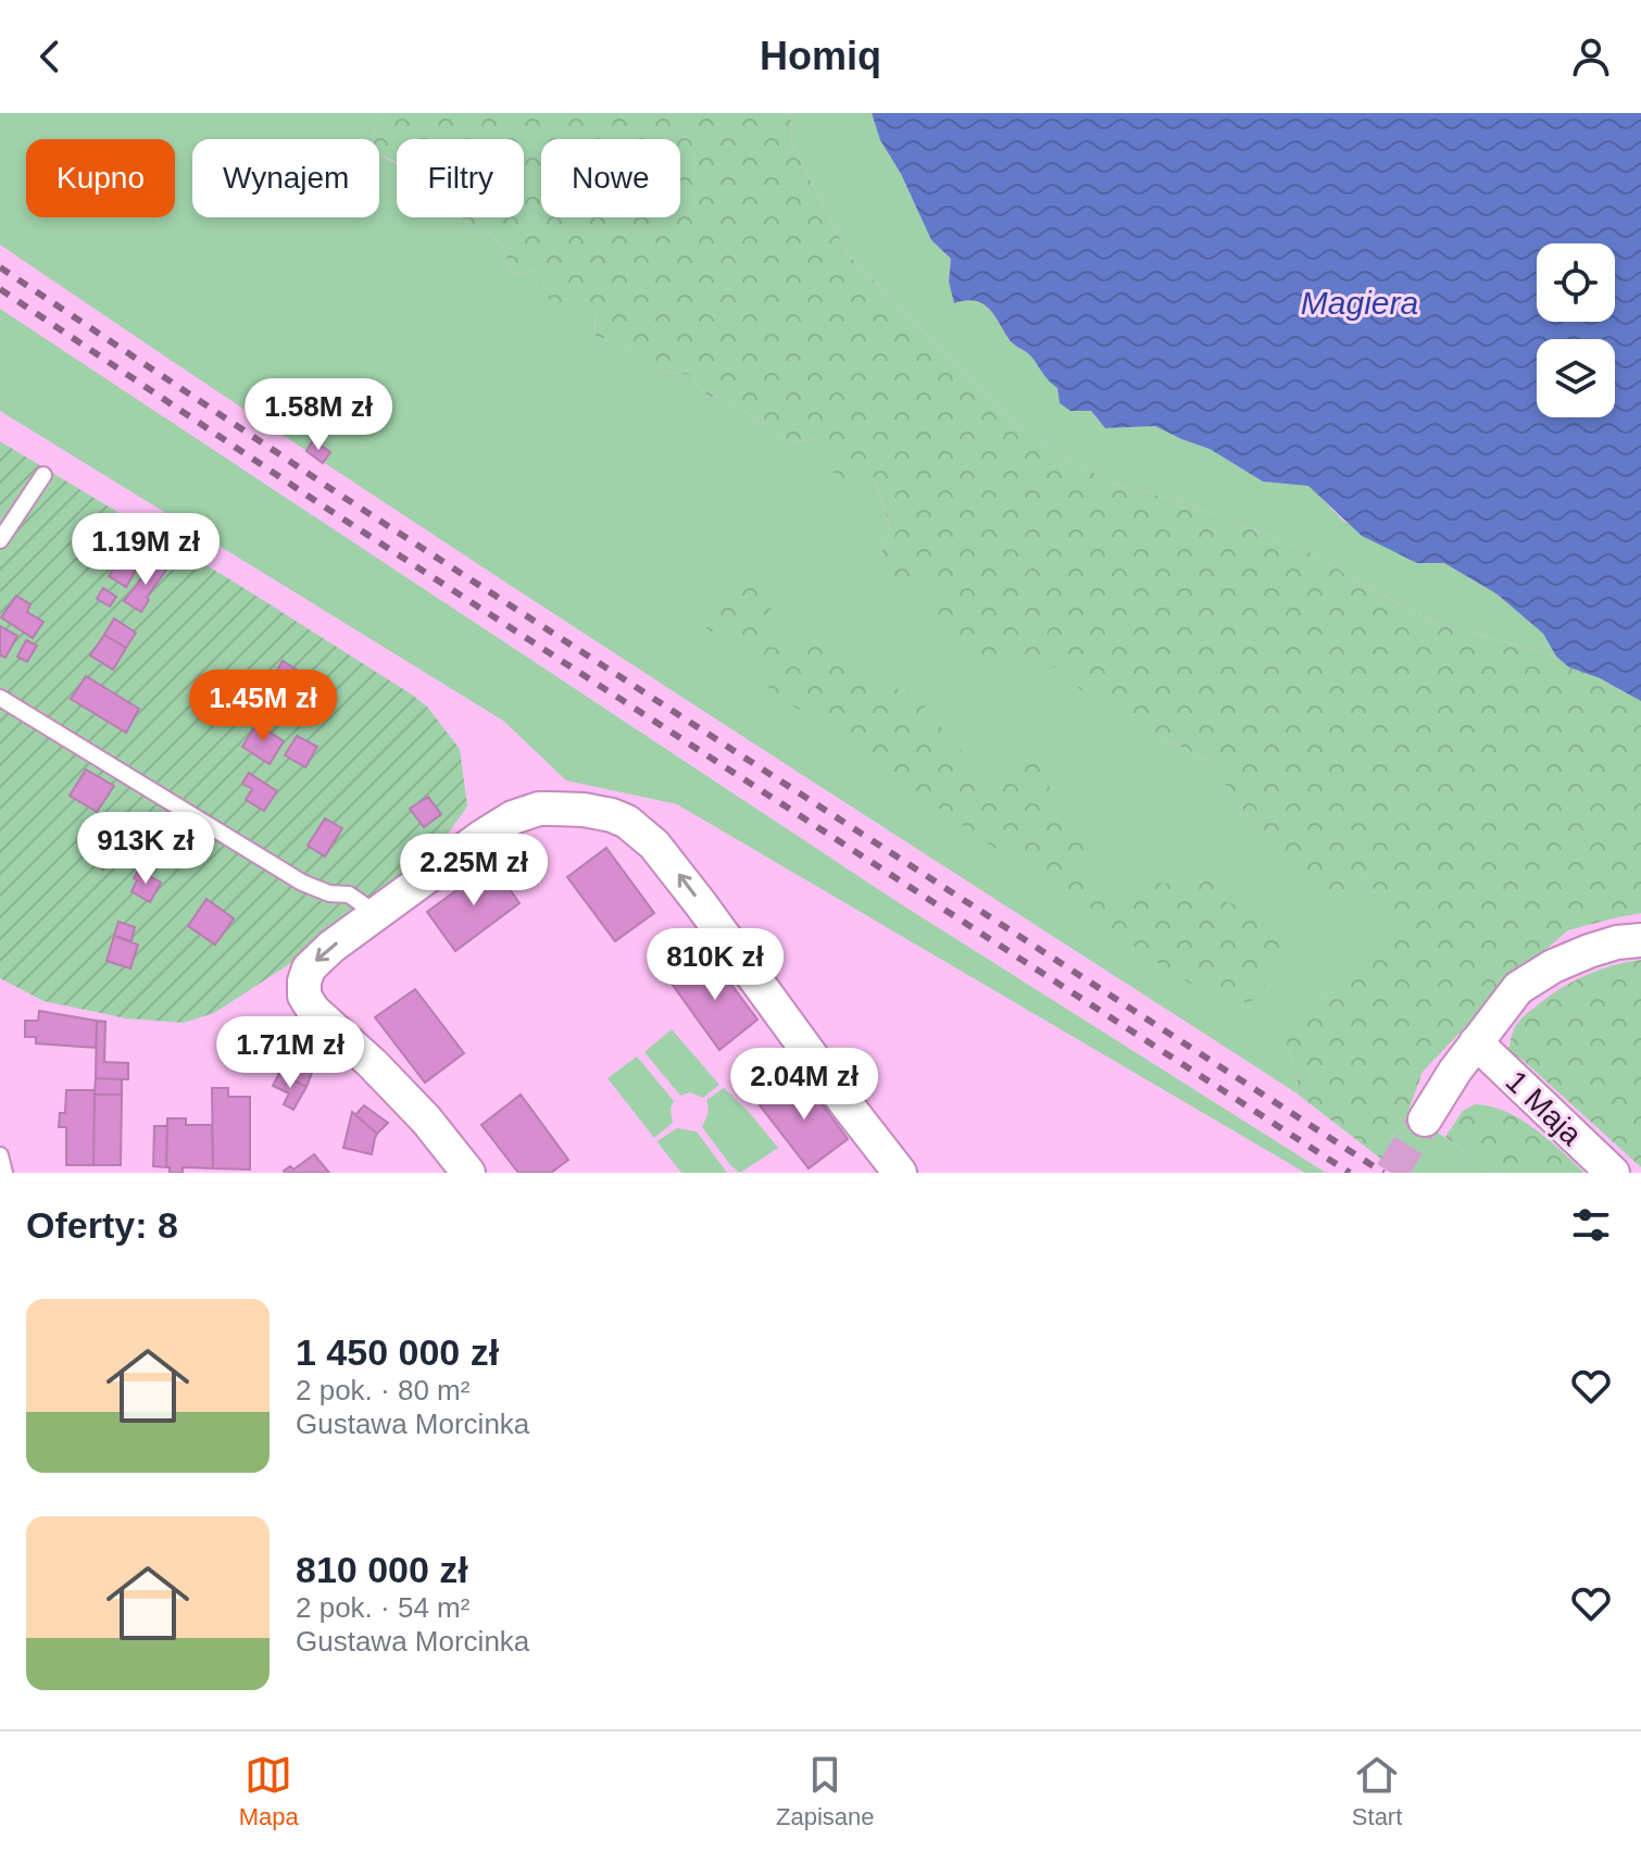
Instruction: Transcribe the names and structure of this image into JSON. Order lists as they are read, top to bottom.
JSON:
{
  "streets": {
    "street": ["1 Maja"]
  },
  "water": ["Magiera"],
  "page": {
    "header": "Homiq",
    "chip": [
      "Kupno",
      "Wynajem",
      "Filtry",
      "Nowe"
    ],
    "price": [
      "1.58M zł",
      "1.19M zł",
      "1.45M zł",
      "913K zł",
      "2.25M zł",
      "810K zł",
      "1.71M zł",
      "2.04M zł"
    ],
    "heading": "Oferty: 8",
    "list": [
      {
        "name": "1 450 000 zł",
        "note": "2 pok. · 80 m² · Gustawa Morcinka"
      },
      {
        "name": "810 000 zł",
        "note": "2 pok. · 54 m² · Gustawa Morcinka"
      }
    ],
    "tabs": ["Mapa", "Zapisane", "Start"]
  }
}
